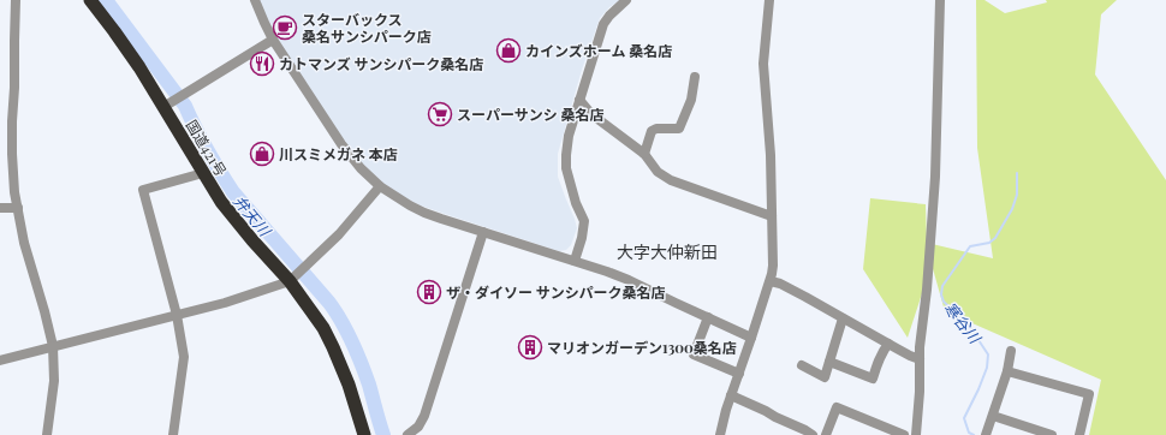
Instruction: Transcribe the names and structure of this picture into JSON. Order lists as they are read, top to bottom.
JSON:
{
  "streets": {
    "highway": ["国道421号"]
  },
  "districts": ["大字大仲新田"],
  "water": ["弁天川", "寒谷川"],
  "places": {
    "cafe": ["スターバックス 桑名サンシパーク店"],
    "shop": ["カインズホーム 桑名店", "川スミメガネ 本店"],
    "restaurant": ["カトマンズ サンシパーク桑名店"],
    "supermarket": ["スーパーサンシ 桑名店"],
    "building": ["ザ・ダイソー サンシパーク桑名店", "マリオンガーデン1300桑名店"]
  }
}
